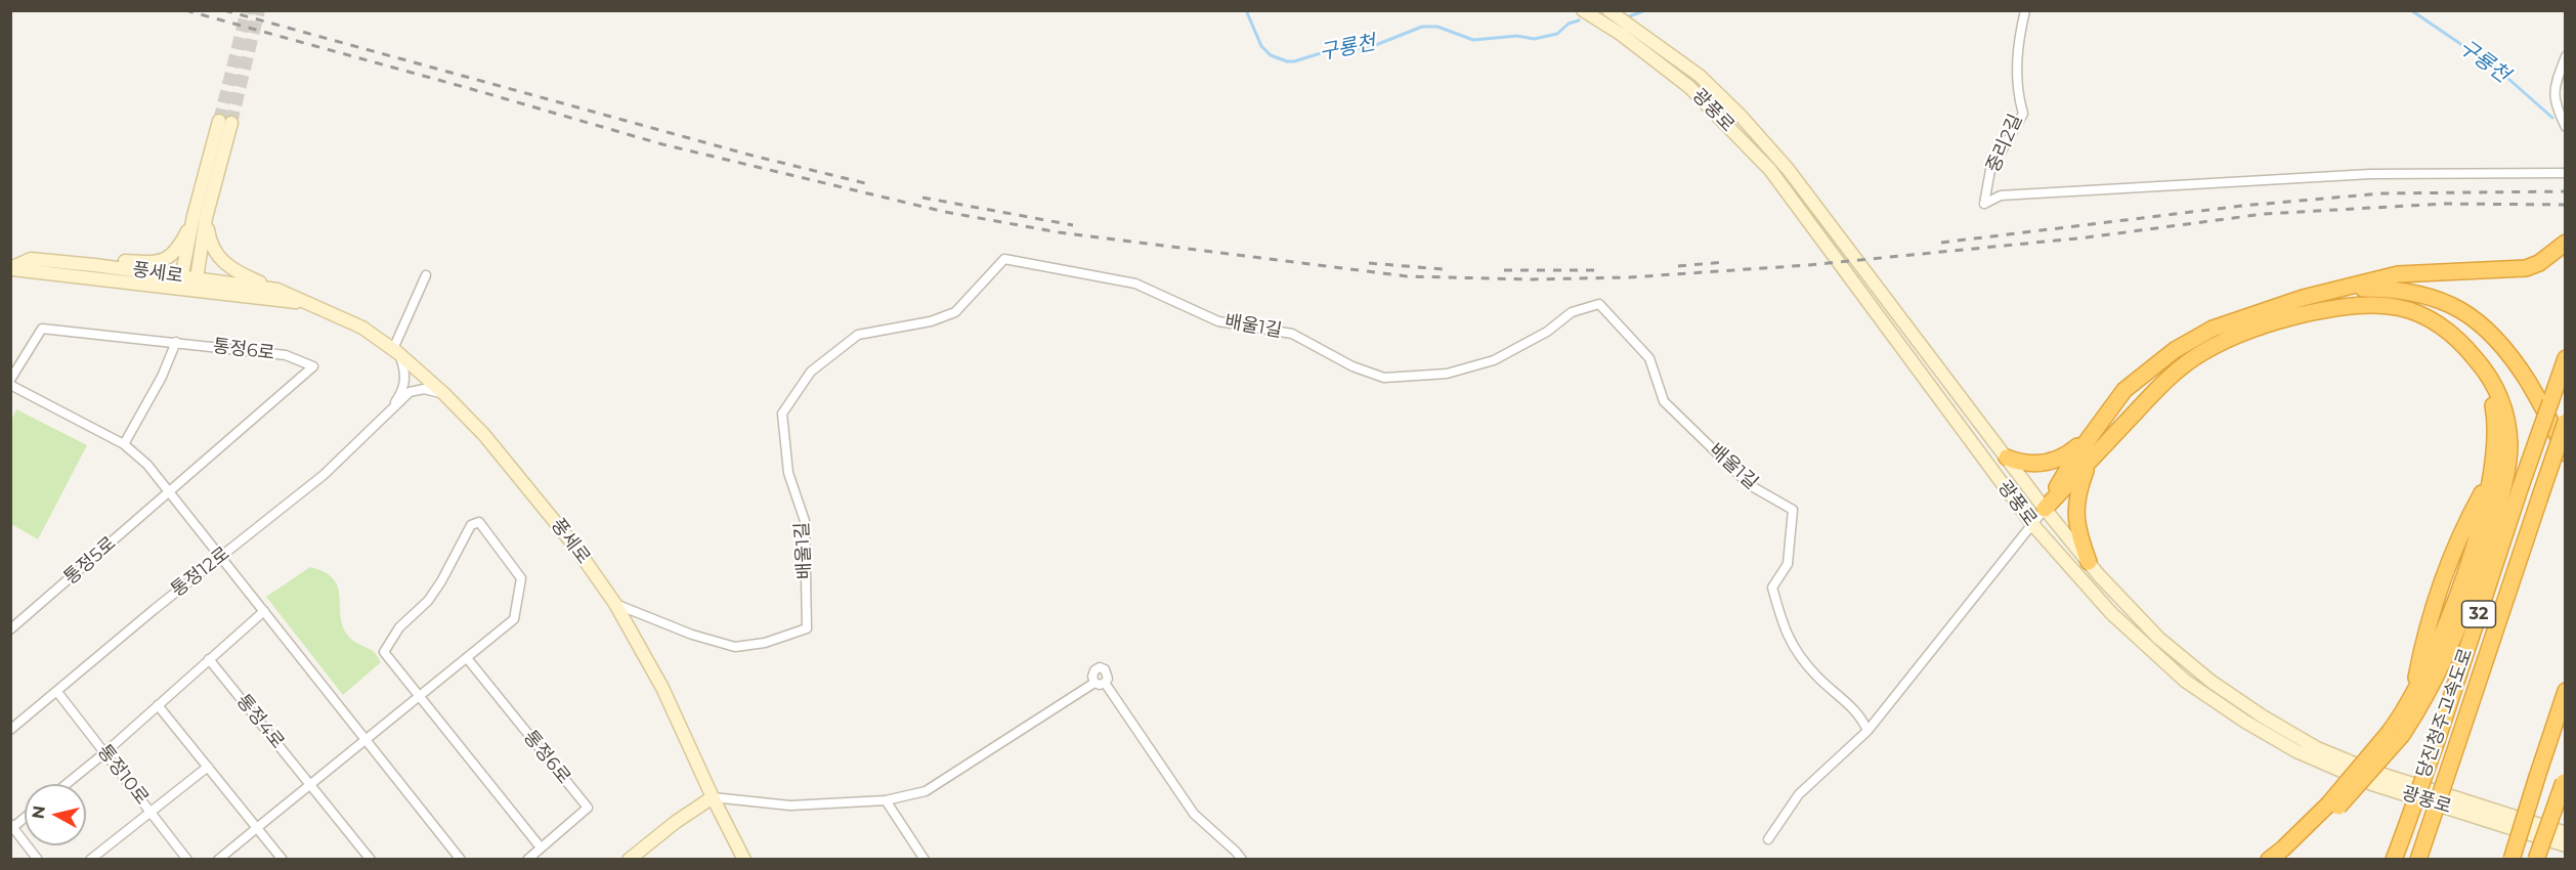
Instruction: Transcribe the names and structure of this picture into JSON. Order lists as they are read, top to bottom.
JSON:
{
  "streets": {
    "highway": ["32", "당진청주고속도로"],
    "main road": ["광풍로", "풍세로"],
    "street": [
      "중리2길",
      "배울1길",
      "통정6로",
      "통정5로",
      "통정12로",
      "통정4로",
      "통정10로"
    ]
  },
  "crossings": [
    ["풍세로", "배울1길"],
    ["풍세로", "통정12로"],
    ["통정6로", "통정5로"],
    ["통정12로", "통정10로"]
  ],
  "water": ["구룡천"],
  "north": "left"
}
